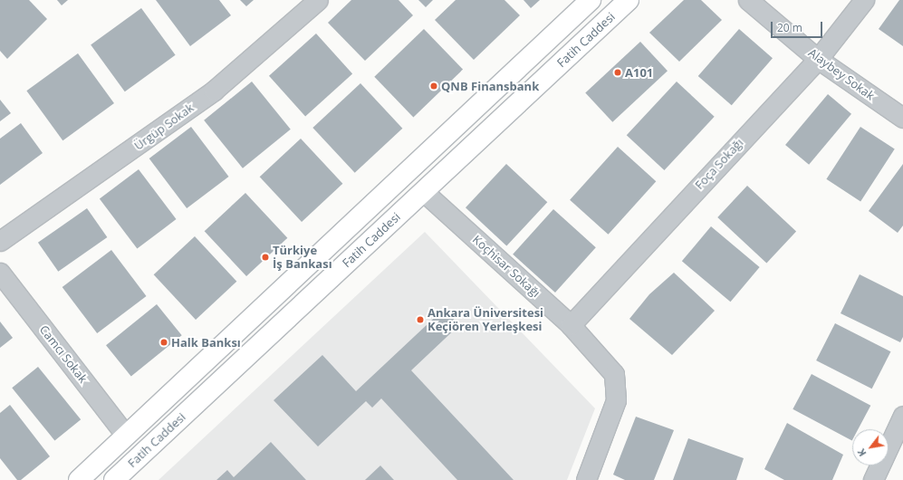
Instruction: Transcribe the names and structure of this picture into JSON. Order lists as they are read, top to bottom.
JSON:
{
  "streets": {
    "main road": ["Fatih Caddesi"],
    "street": [
      "Alaybey Sokak",
      "Ürgüp Sokak",
      "Foça Sokağı",
      "Koçhisar Sokağı",
      "Camcı Sokak"
    ]
  },
  "crossings": [
    ["Fatih Caddesi", "Koçhisar Sokağı"],
    ["Fatih Caddesi", "Camcı Sokak"],
    ["Alaybey Sokak", "Foça Sokağı"],
    ["Foça Sokağı", "Koçhisar Sokağı"]
  ],
  "places": [
    "A101",
    "QNB Finansbank",
    "Türkiye İş Bankası",
    "Ankara Üniversitesi Keçiören Yerleşkesi",
    "Halk Banksı"
  ],
  "scale_bar": "20 m",
  "north": "bottom left"
}
